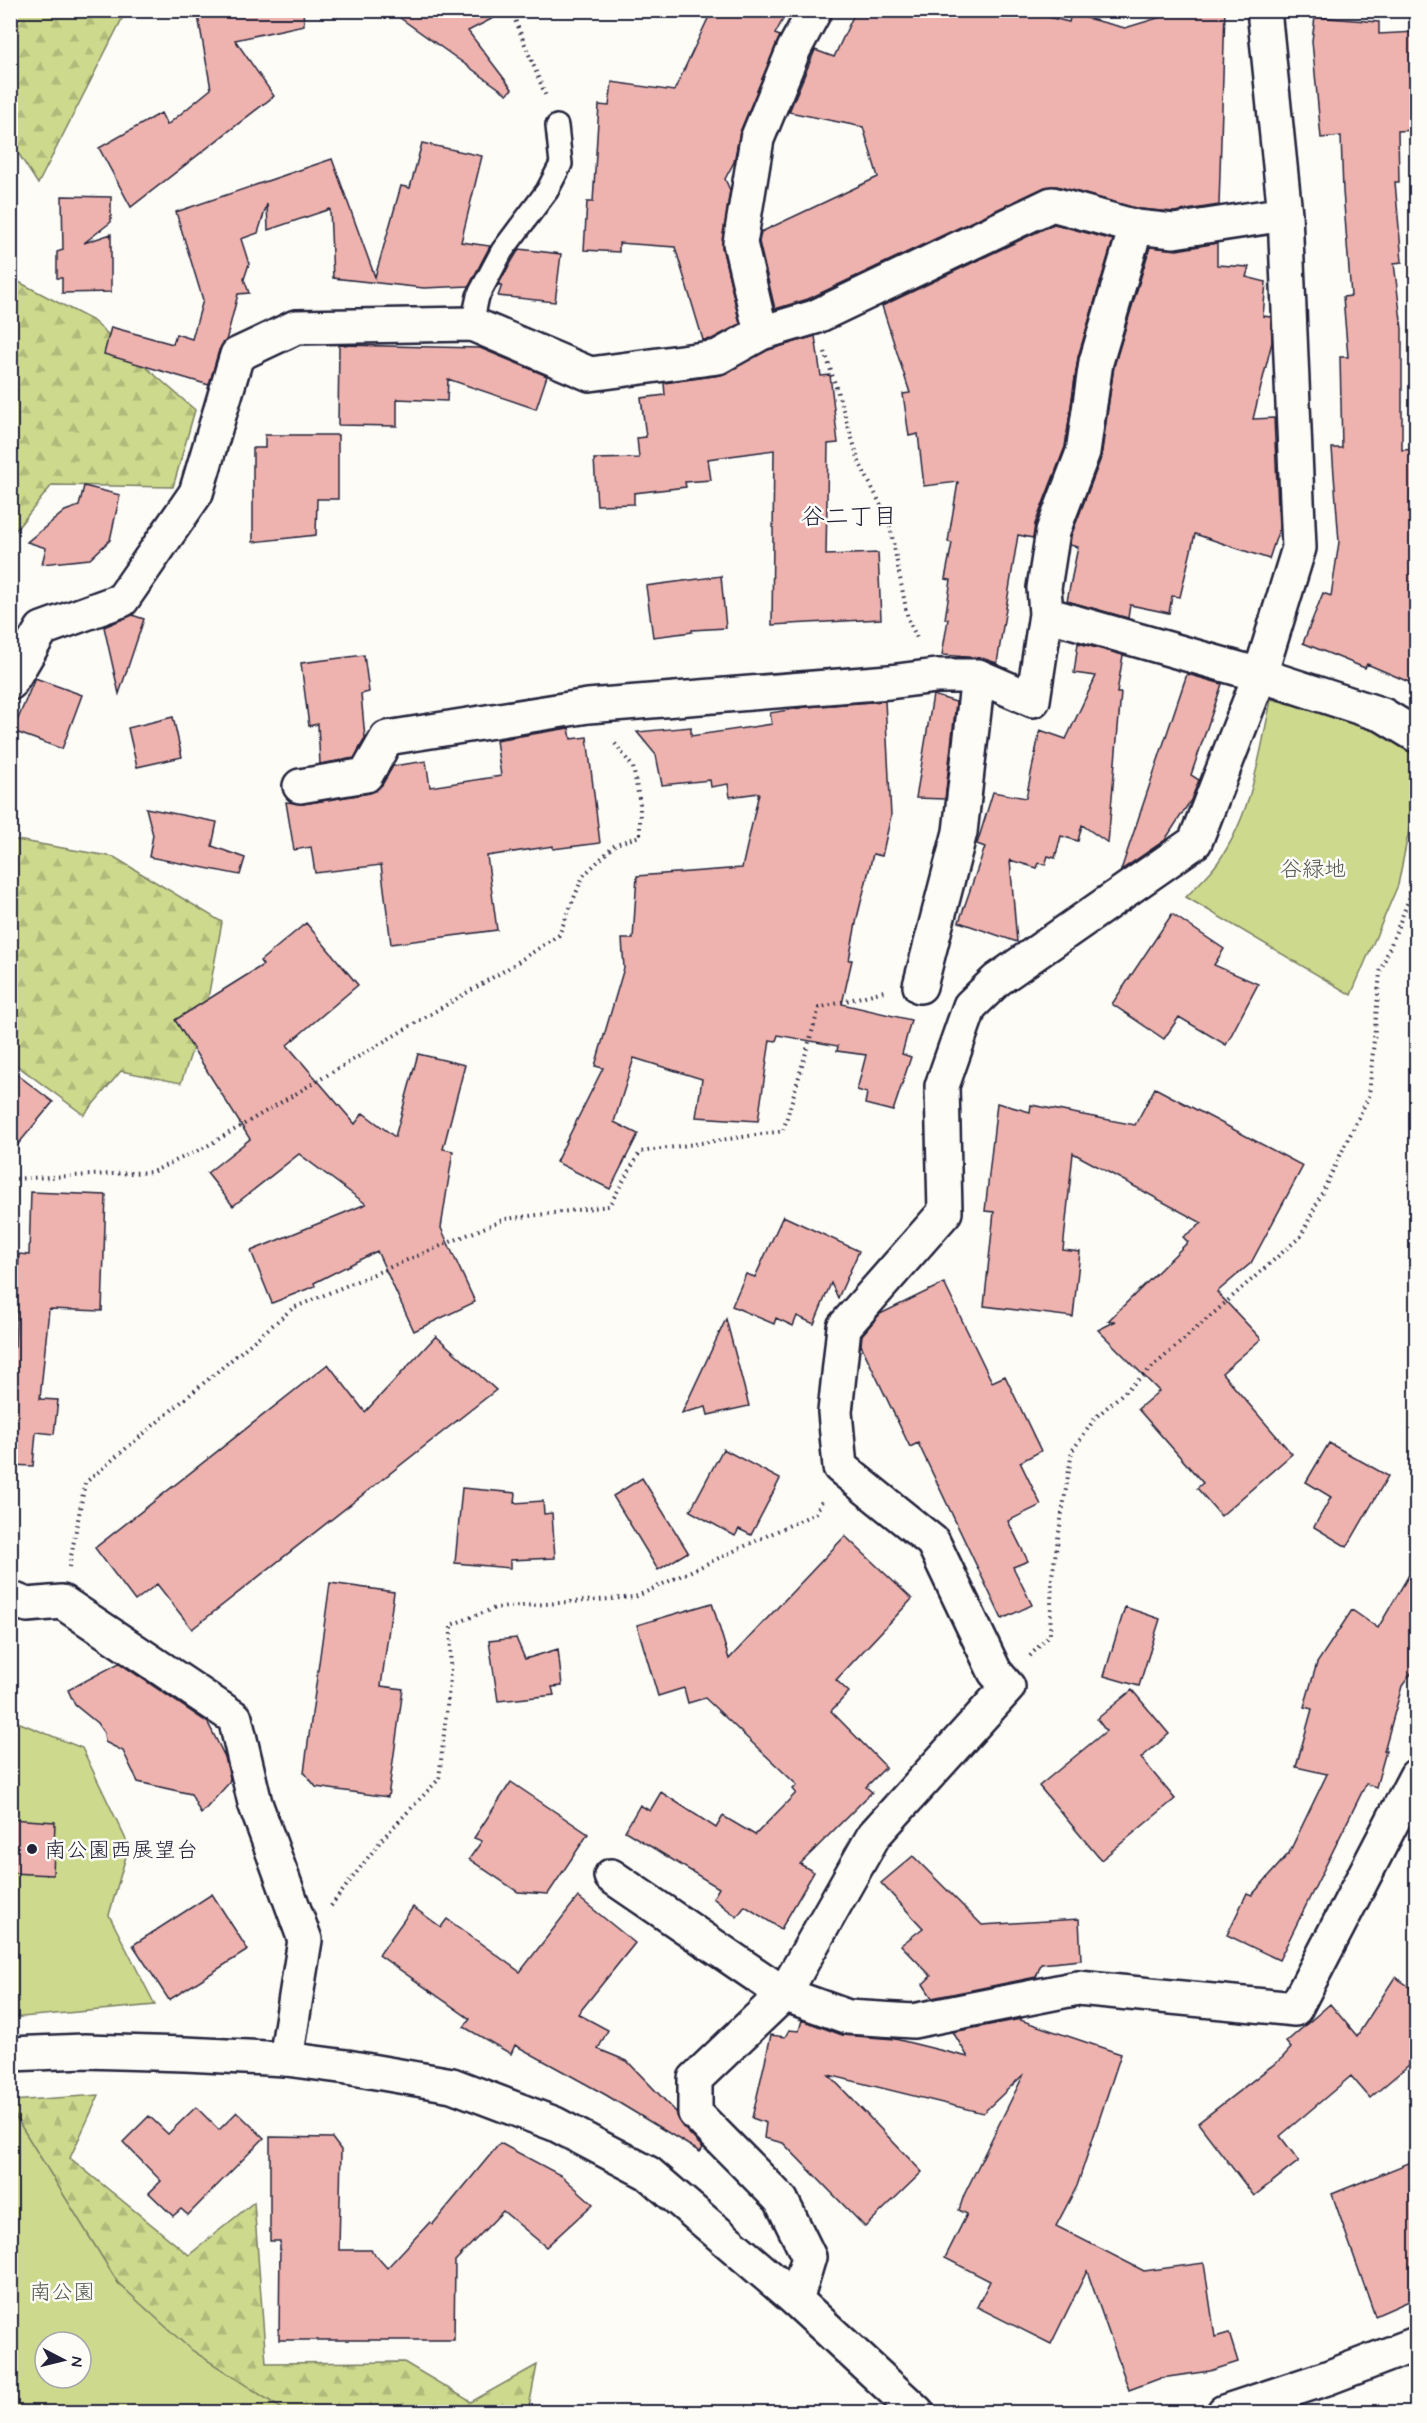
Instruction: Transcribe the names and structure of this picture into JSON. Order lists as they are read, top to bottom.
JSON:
{
  "districts": ["谷二丁目"],
  "parks": ["谷緑地", "南公園"],
  "places": ["南公園西展望台"],
  "north": "right"
}
